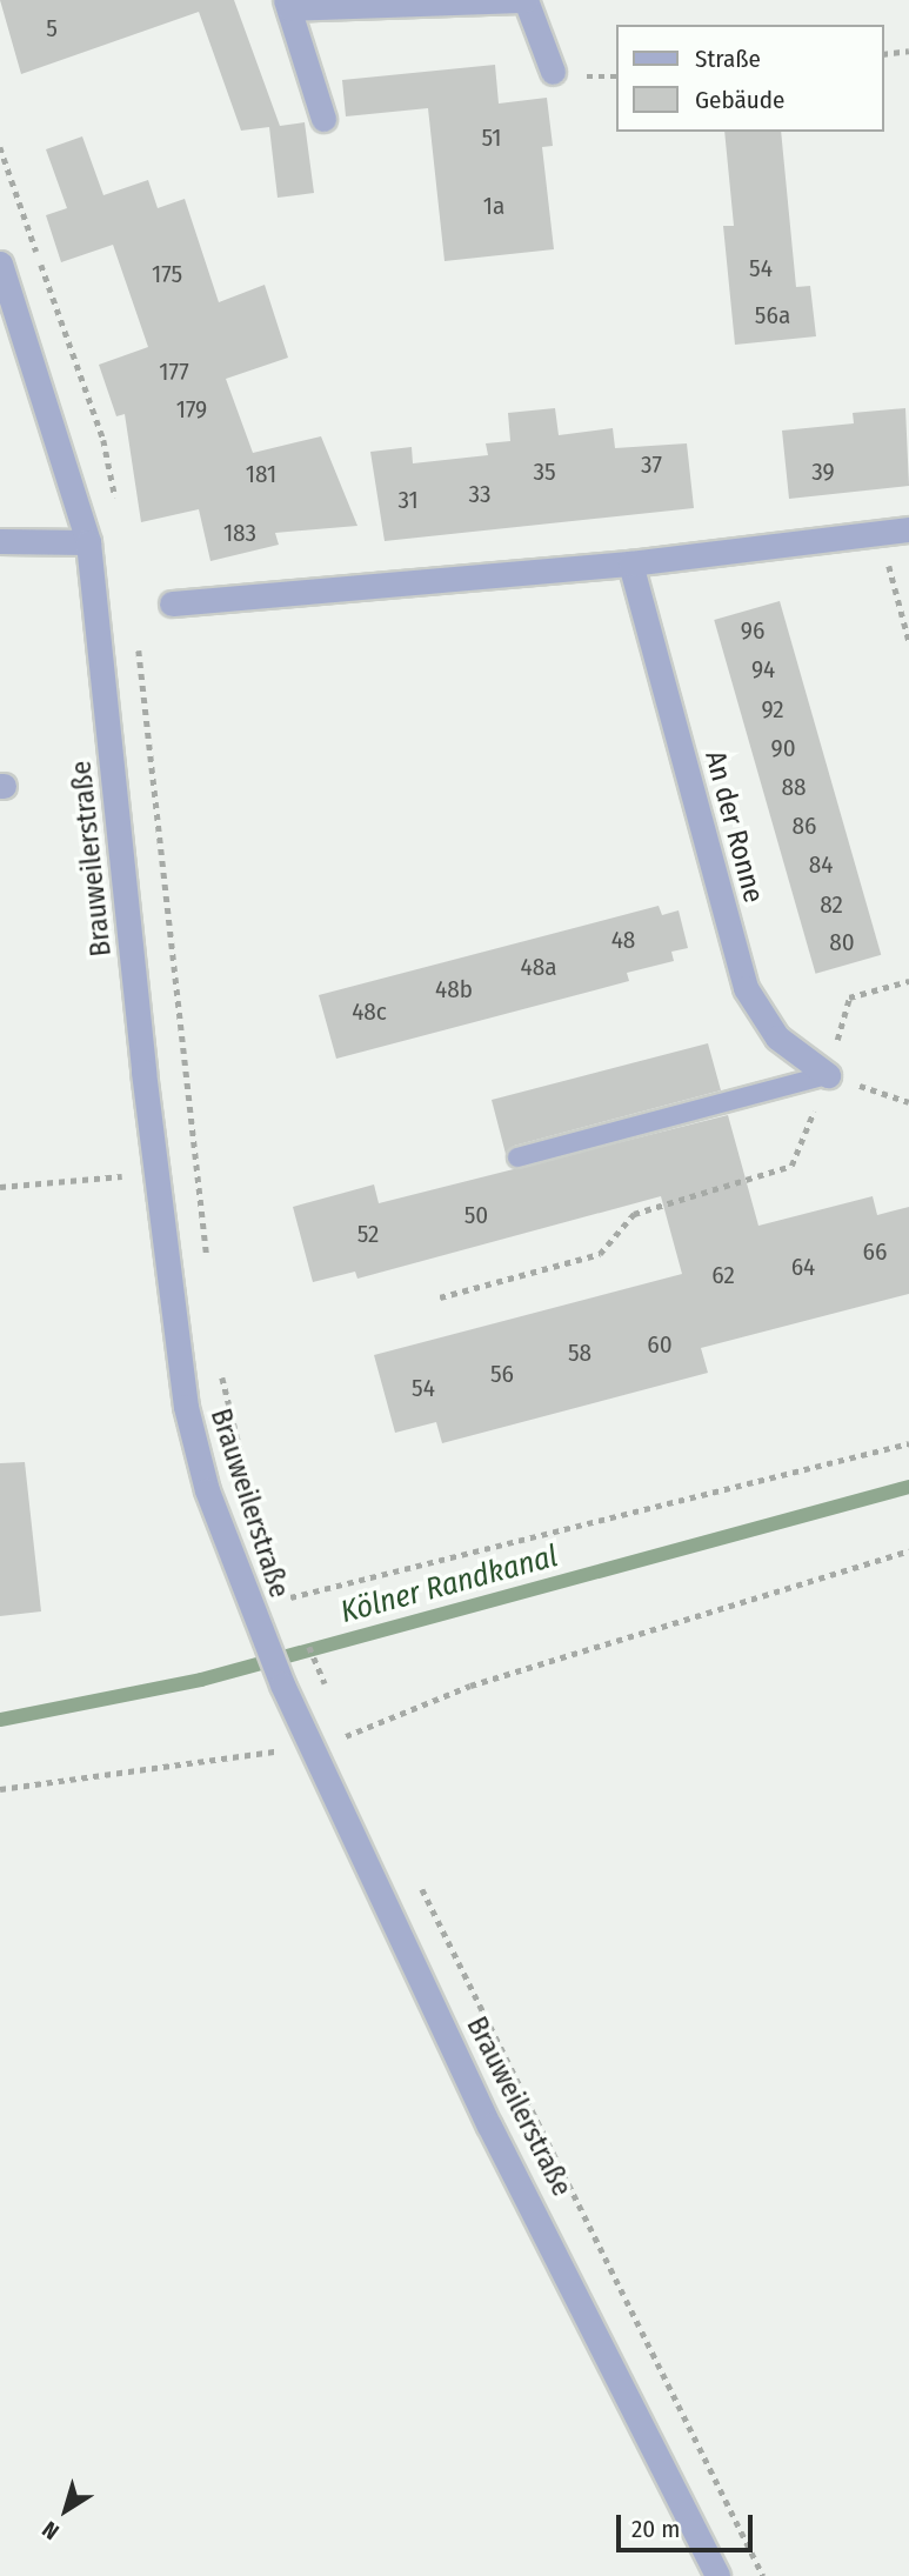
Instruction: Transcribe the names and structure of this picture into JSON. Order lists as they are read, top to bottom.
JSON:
{
  "streets": {
    "street": ["An der Ronne", "Brauweilerstraße"]
  },
  "water": ["Kölner Randkanal"],
  "house_numbers": [
    "5",
    "51",
    "1a",
    "54",
    "175",
    "56a",
    "177",
    "179",
    "37",
    "35",
    "39",
    "181",
    "33",
    "31",
    "183",
    "96",
    "94",
    "92",
    "90",
    "88",
    "86",
    "84",
    "82",
    "48",
    "80",
    "48a",
    "48b",
    "48c",
    "50",
    "52",
    "66",
    "64",
    "62",
    "60",
    "58",
    "56",
    "54"
  ],
  "legend": ["Straße", "Gebäude"],
  "scale_bar": "20 m",
  "north": "bottom left"
}
